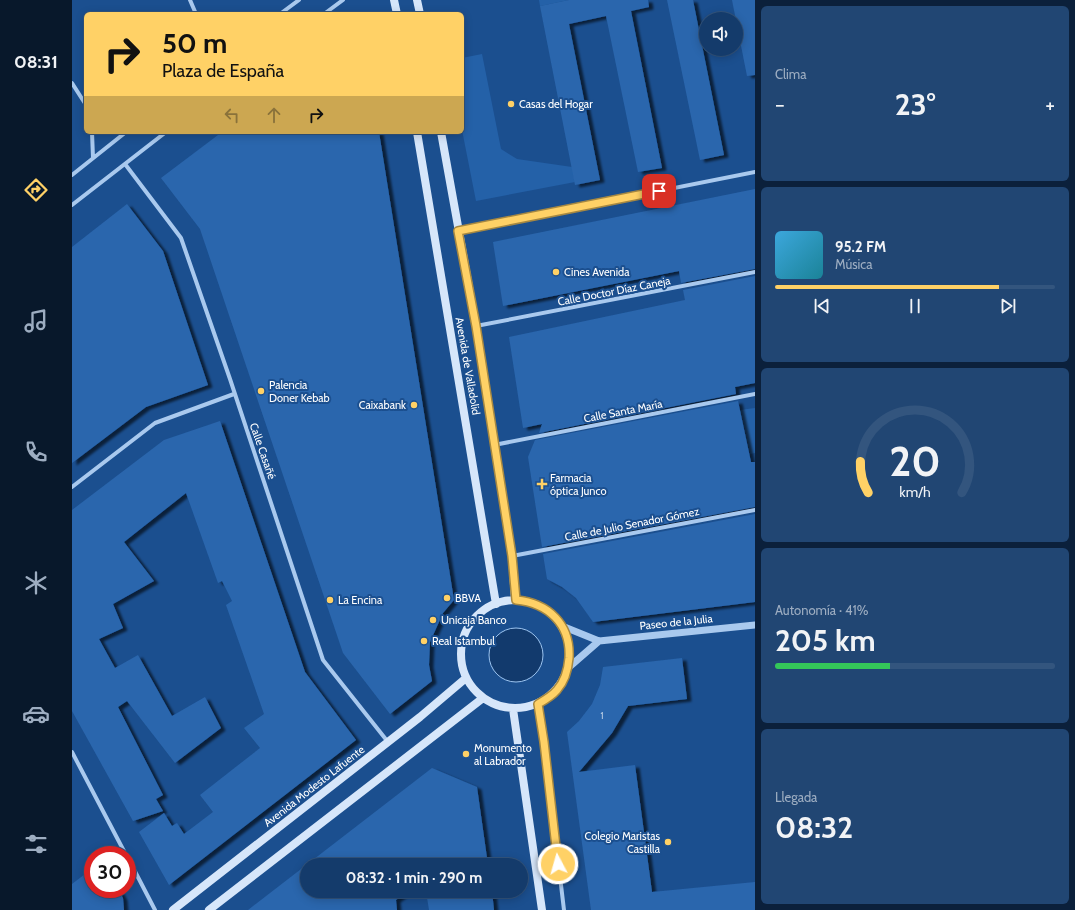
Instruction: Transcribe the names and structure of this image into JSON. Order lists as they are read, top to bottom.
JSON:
{
  "streets": {
    "main road": ["Avenida de Valladolid", "Avenida Modesto Lafuente"],
    "street": [
      "Calle Doctor Díaz Caneja",
      "Calle Santa María",
      "Calle Casañé",
      "Calle de Julio Senador Gómez",
      "Paseo de la Julia"
    ]
  },
  "crossings": [
    ["Calle Doctor Díaz Caneja", "Avenida de Valladolid"],
    ["Avenida de Valladolid", "Calle Santa María"],
    ["Avenida de Valladolid", "Calle de Julio Senador Gómez"],
    ["Avenida de Valladolid", "Paseo de la Julia"],
    ["Avenida de Valladolid", "Avenida Modesto Lafuente"],
    ["Calle Casañé", "Avenida Modesto Lafuente"],
    ["Paseo de la Julia", "Avenida Modesto Lafuente"]
  ],
  "places": {
    "other": [
      "Casas del Hogar",
      "Cines Avenida",
      "Palencia Doner Kebab",
      "Caixabank",
      "BBVA",
      "La Encina",
      "Unicaja Banco",
      "Real Istambul",
      "Monumento al Labrador",
      "Colegio Maristas Castilla"
    ],
    "health": ["Farmacia óptica Junco"]
  },
  "house_numbers": ["1"],
  "page": {
    "tabs": "08:31",
    "tile": [
      "Clima",
      ["Autonomía · 41%", "205 km"],
      ["Llegada", "08:32"]
    ],
    "turn": ["50 m", "Plaza de España"],
    "heat": ["−", "23°", "+"],
    "song": ["95.2 FM", "Música"],
    "limit": "30",
    "trip": "08:32 · 1 min · 290 m",
    "gauge": ["20", "km/h"]
  }
}
